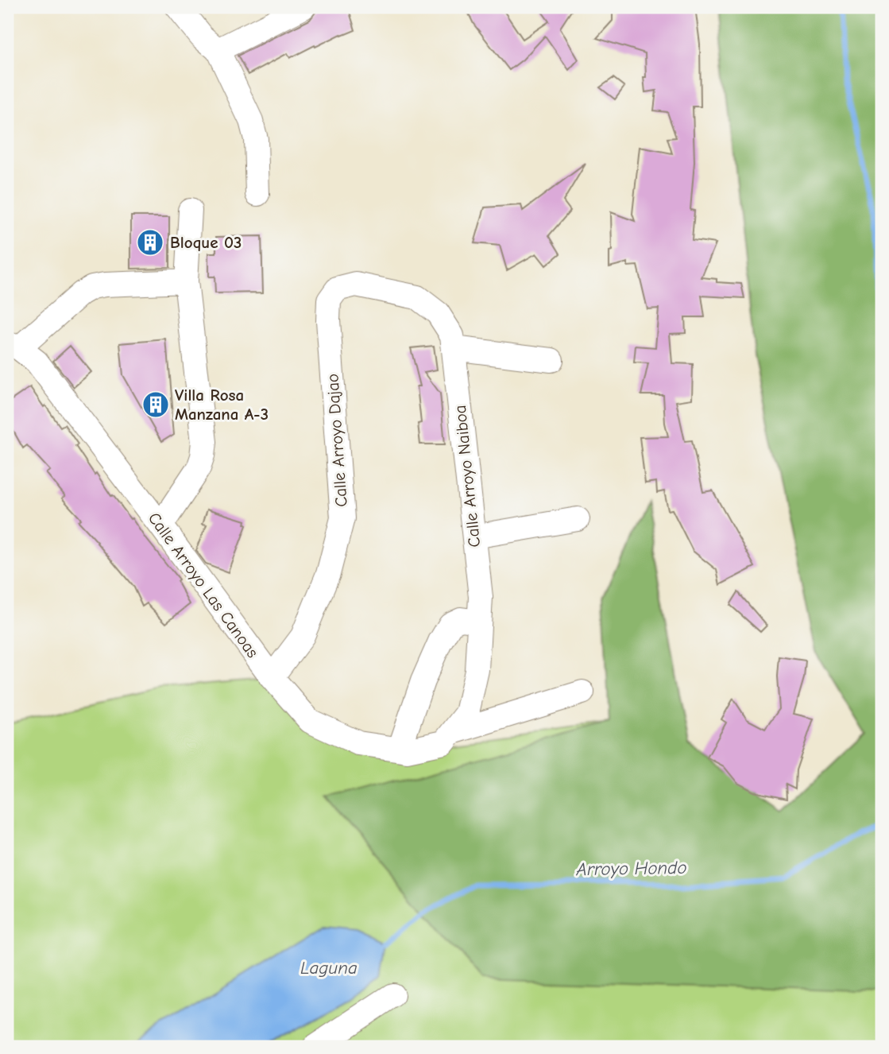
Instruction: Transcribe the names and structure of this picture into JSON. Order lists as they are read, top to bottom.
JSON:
{
  "streets": {
    "street": ["Calle Arroyo Dajao", "Calle Arroyo Naiboa", "Calle Arroyo Las Canoas"]
  },
  "crossings": [
    ["Calle Arroyo Dajao", "Calle Arroyo Naiboa"],
    ["Calle Arroyo Dajao", "Calle Arroyo Las Canoas"],
    ["Calle Arroyo Naiboa", "Calle Arroyo Las Canoas"]
  ],
  "water": ["Arroyo Hondo", "Laguna"],
  "places": {
    "building": ["Bloque 03", "Villa Rosa Manzana A-3"]
  }
}
